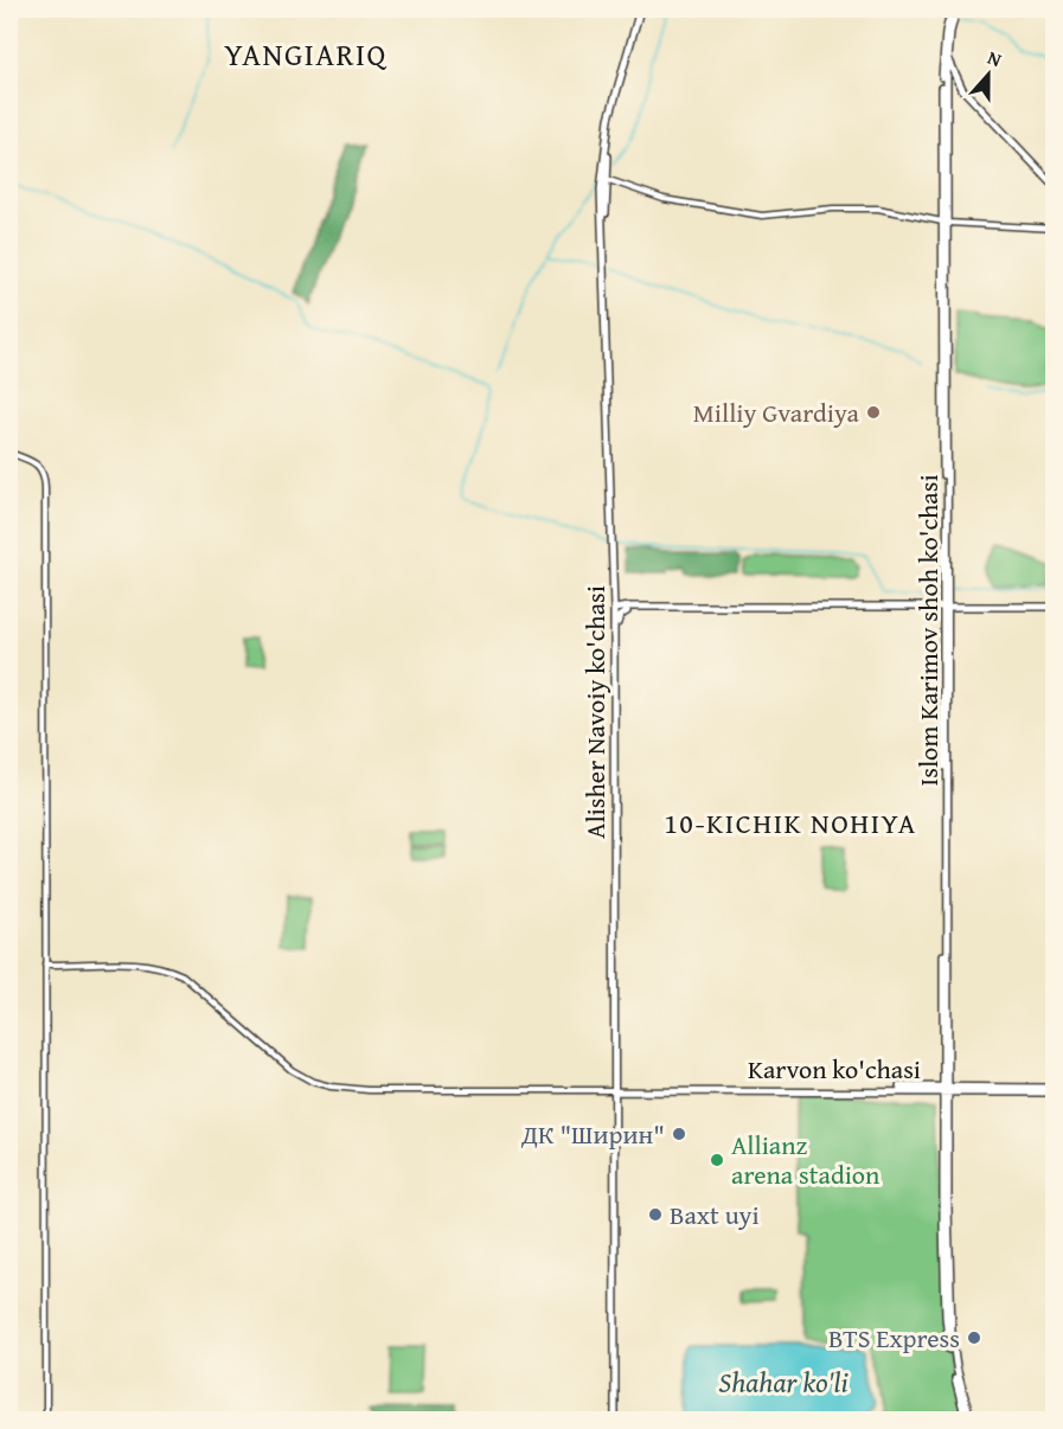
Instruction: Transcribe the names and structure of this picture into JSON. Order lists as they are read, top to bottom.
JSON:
{
  "streets": {
    "main road": ["Islom Karimov shoh ko'chasi", "Alisher Navoiy ko'chasi", "Karvon ko'chasi"]
  },
  "crossings": [
    ["Islom Karimov shoh ko'chasi", "Karvon ko'chasi"],
    ["Alisher Navoiy ko'chasi", "Karvon ko'chasi"]
  ],
  "districts": ["YANGIARIQ", "10-KICHIK NOHIYA"],
  "water": ["Shahar ko'li"],
  "places": [
    "Milliy Gvardiya",
    "ДК \"Ширин\"",
    "Allianz arena stadion",
    "Baxt uyi",
    "BTS Express"
  ],
  "north": "top"
}
